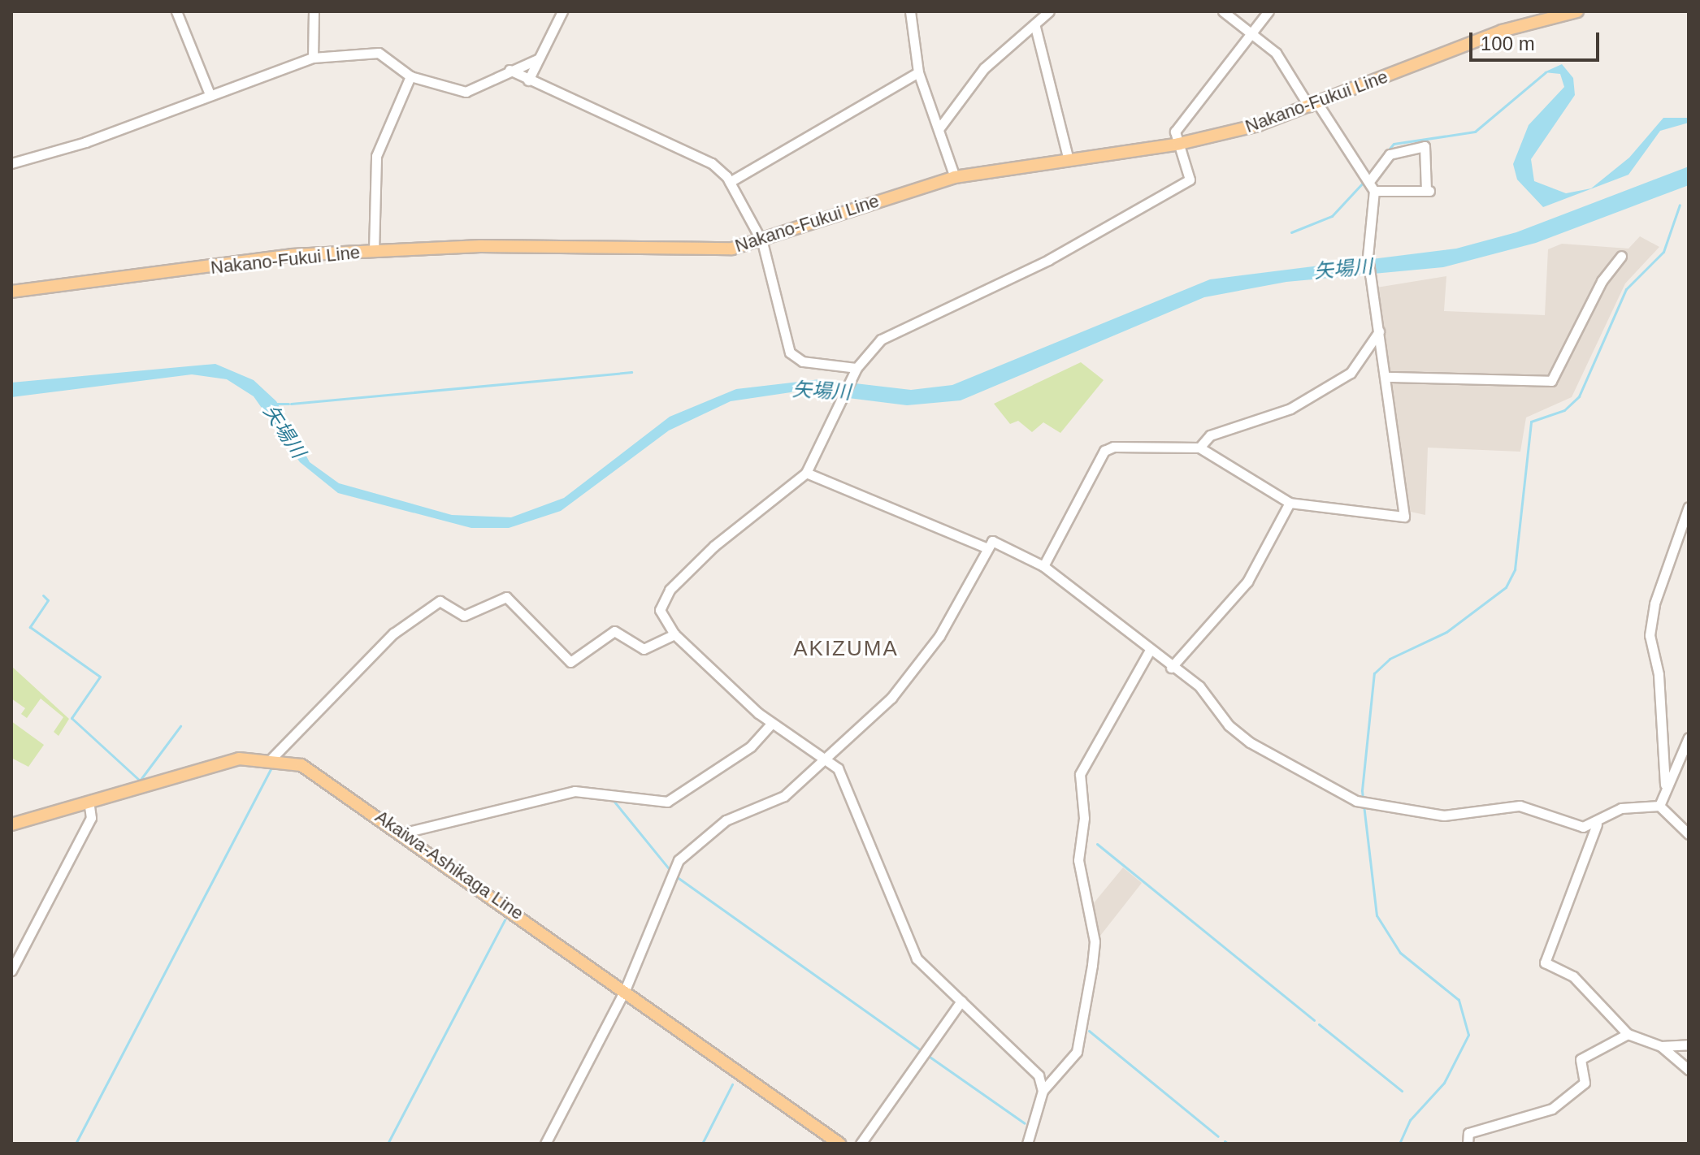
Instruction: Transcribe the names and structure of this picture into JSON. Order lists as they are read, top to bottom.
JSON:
{
  "streets": {
    "main road": ["Nakano-Fukui Line", "Akaiwa-Ashikaga Line"]
  },
  "districts": ["AKIZUMA"],
  "water": ["矢場川"],
  "scale_bar": "100 m"
}
